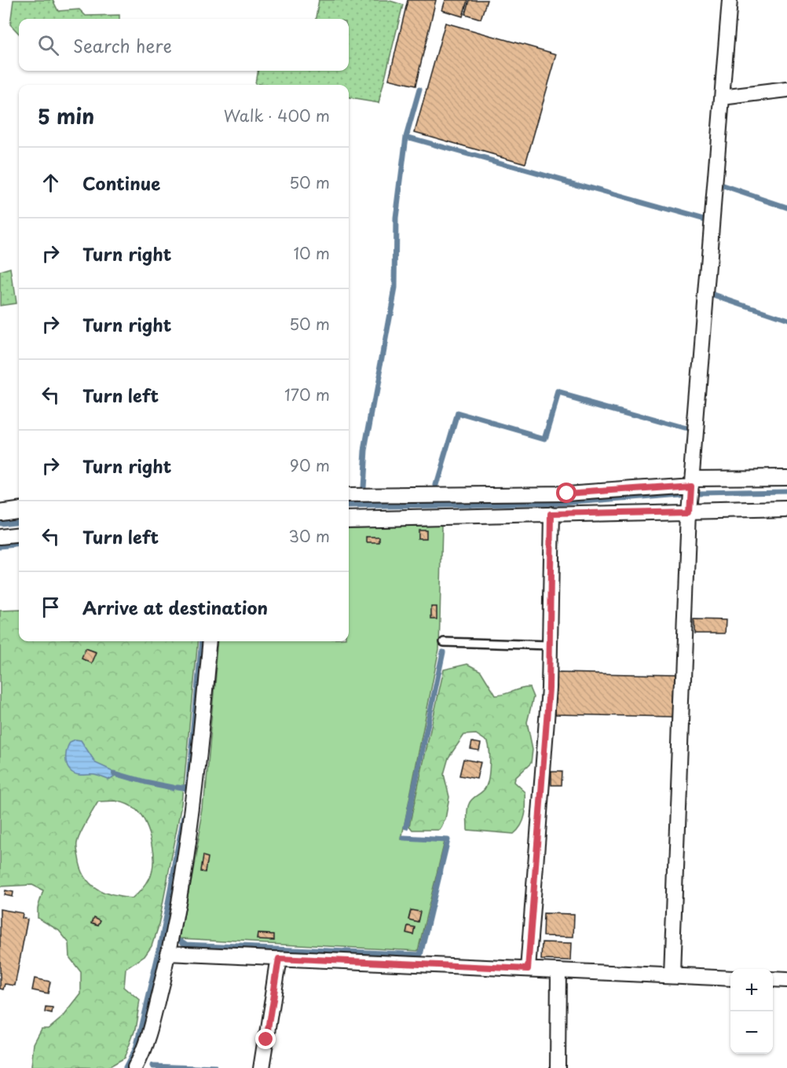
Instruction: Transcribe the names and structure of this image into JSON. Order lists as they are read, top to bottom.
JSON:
{
  "page": {
    "search": "Search here",
    "heading": ["5 min", "Walk · 400 m"],
    "list": [
      ["Continue", "50 m"],
      ["Turn right", "10 m"],
      ["Turn right", "50 m"],
      ["Turn left", "170 m"],
      ["Turn right", "90 m"],
      ["Turn left", "30 m"],
      "Arrive at destination"
    ],
    "map_buttons": ["+", "−"]
  }
}
